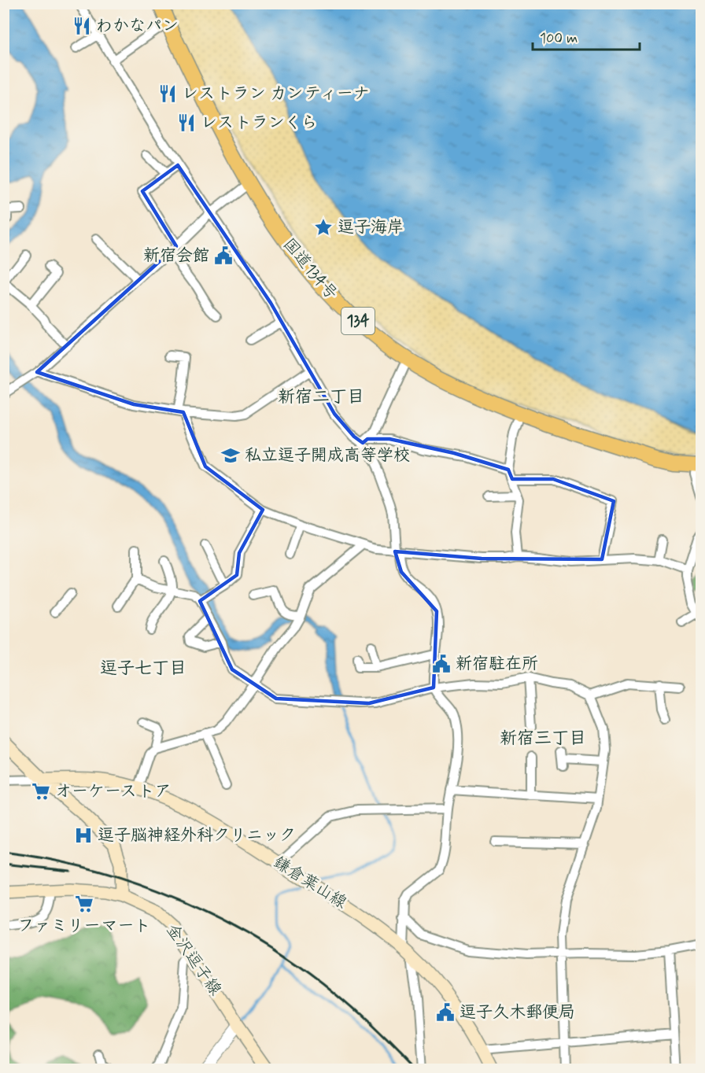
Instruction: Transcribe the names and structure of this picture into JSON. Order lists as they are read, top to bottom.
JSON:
{
  "streets": {
    "highway": ["国道134号", "134"],
    "main road": ["鎌倉葉山線", "金沢逗子線"]
  },
  "districts": ["新宿二丁目", "逗子七丁目", "新宿三丁目"],
  "places": {
    "restaurant": ["わかなパン", "レストラン カンティーナ", "レストランくら"],
    "place": ["逗子海岸"],
    "public building": ["新宿会館", "新宿駐在所", "逗子久木郵便局"],
    "school or university": ["私立逗子開成高等学校"],
    "supermarket": ["オーケーストア", "ファミリーマート"],
    "hospital": ["逗子脳神経外科クリニック"]
  },
  "scale_bar": "100 m"
}
